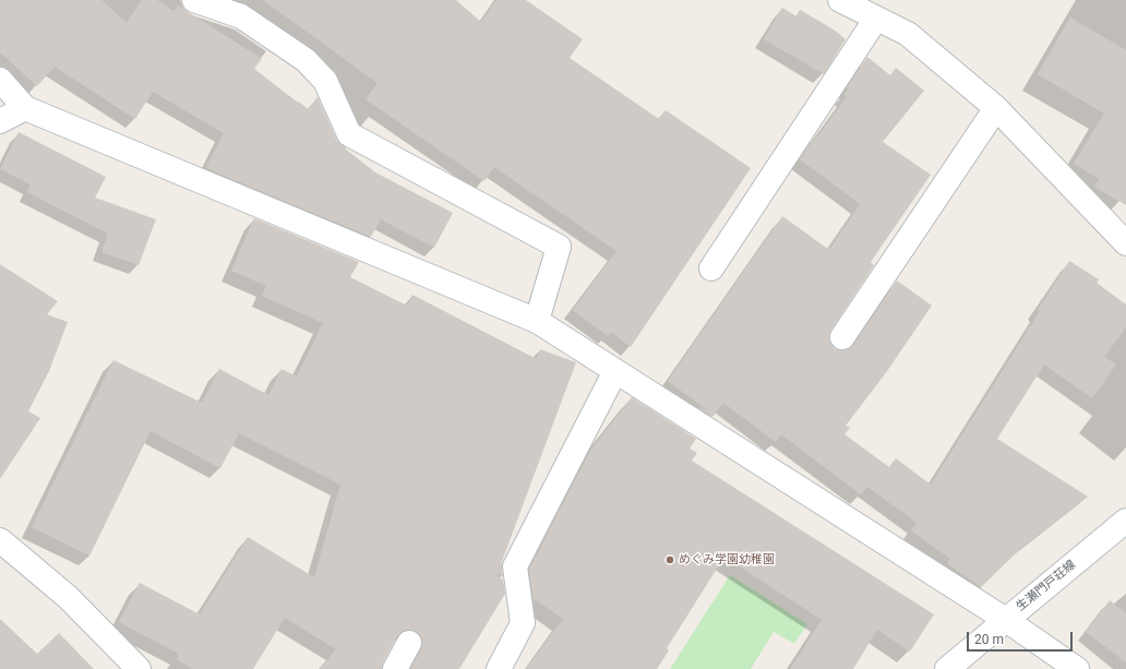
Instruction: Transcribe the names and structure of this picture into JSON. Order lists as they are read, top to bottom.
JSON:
{
  "streets": {
    "street": ["生瀬門戸荘線"]
  },
  "places": ["めぐみ学園幼稚園"],
  "scale_bar": "20 m"
}
